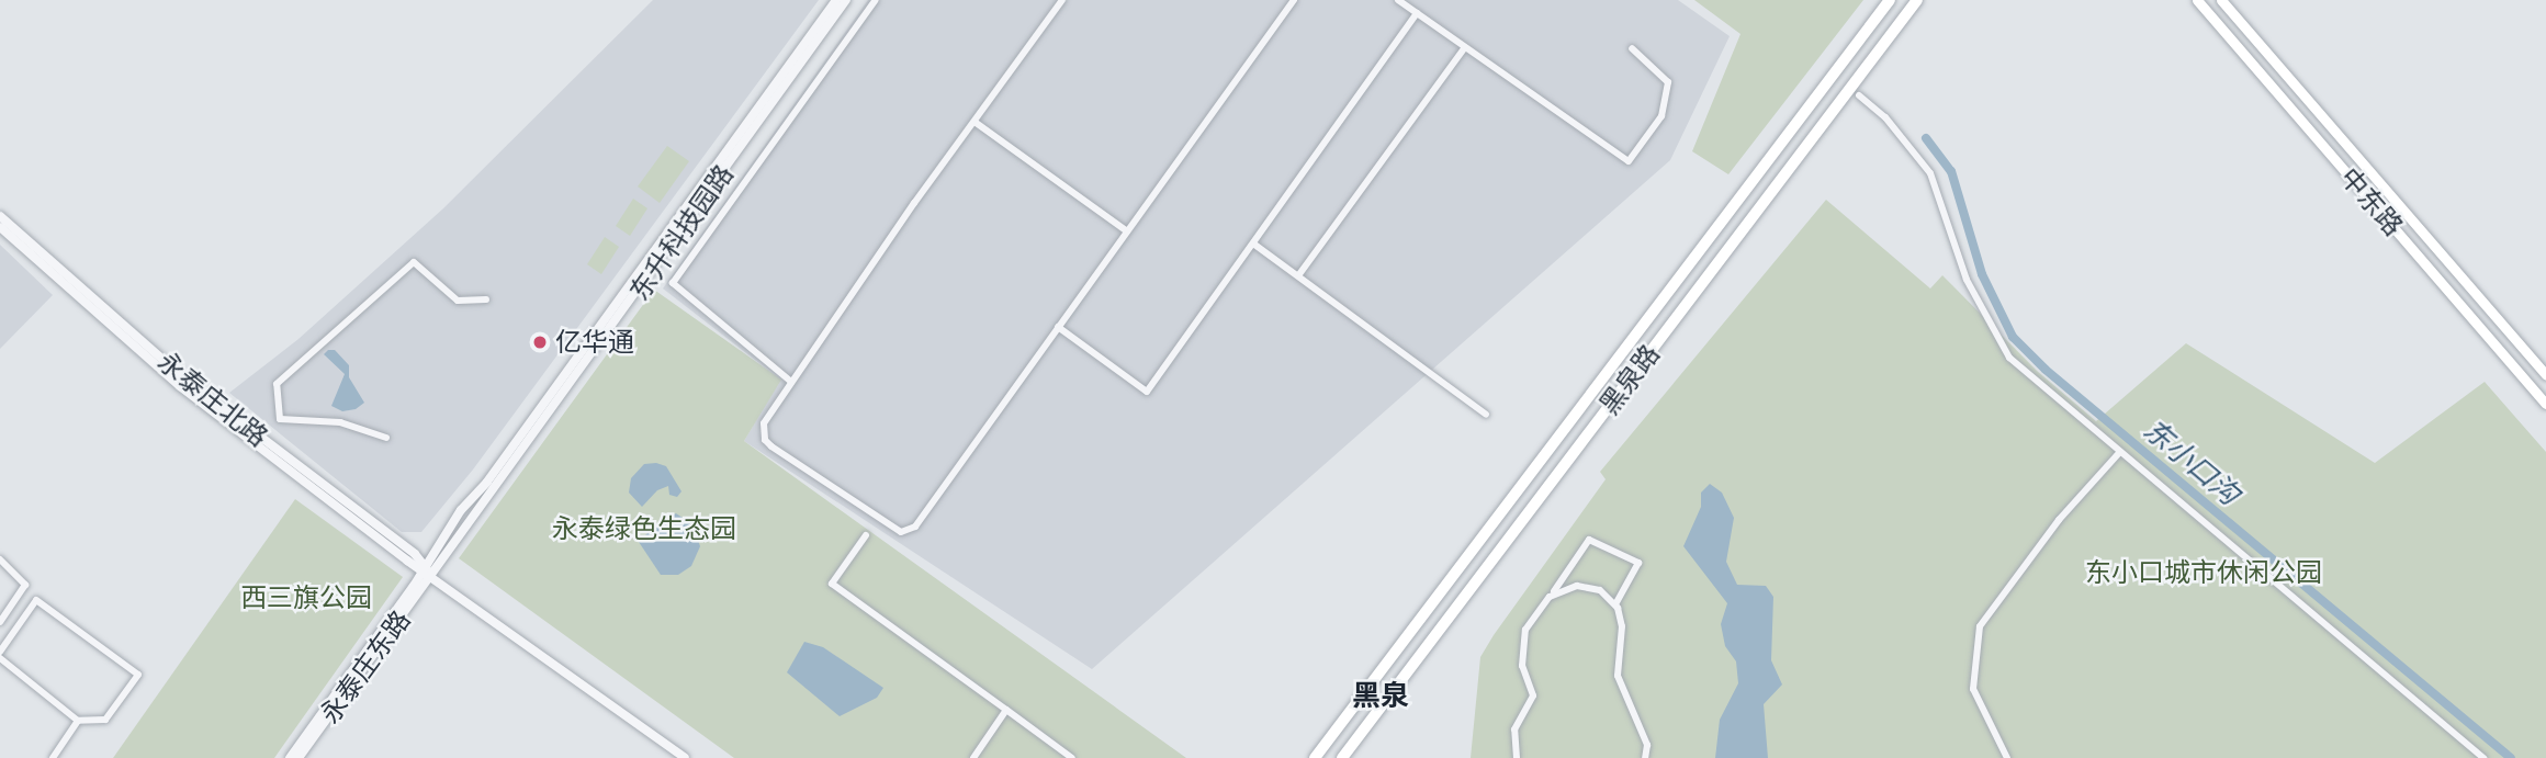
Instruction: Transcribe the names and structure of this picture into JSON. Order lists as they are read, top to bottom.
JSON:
{
  "streets": {
    "main road": ["中东路", "黑泉路"],
    "street": ["东升科技园路", "永泰庄北路", "永泰庄东路"]
  },
  "crossings": [
    ["东升科技园路", "永泰庄北路"],
    ["东升科技园路", "永泰庄东路"],
    ["永泰庄北路", "永泰庄东路"]
  ],
  "districts": ["黑泉"],
  "water": ["东小口沟"],
  "parks": ["永泰绿色生态园", "东小口城市休闲公园", "西三旗公园"],
  "places": ["亿华通"]
}
